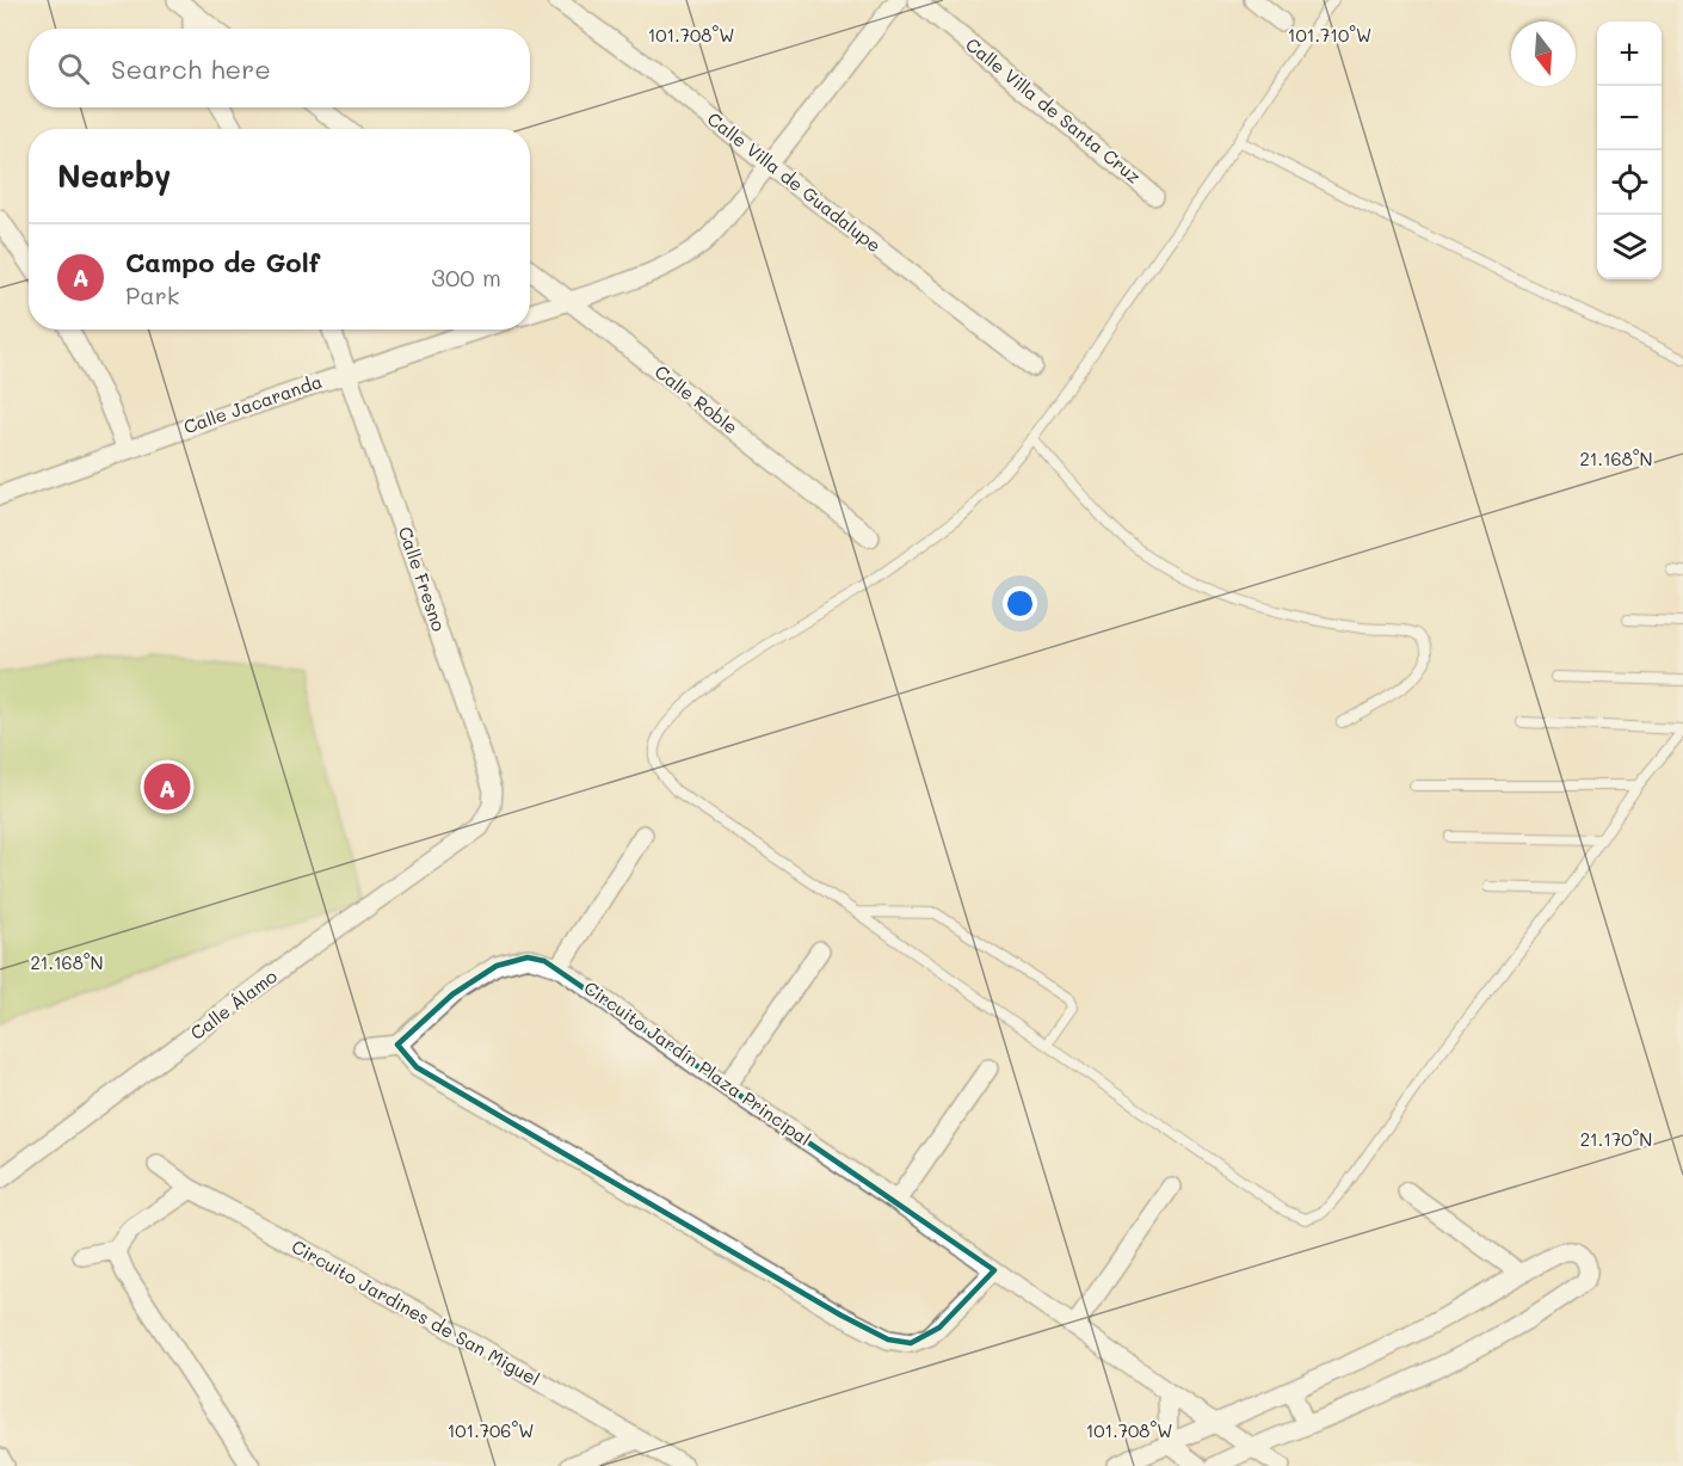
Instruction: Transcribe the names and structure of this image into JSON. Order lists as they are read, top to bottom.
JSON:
{
  "streets": {
    "street": [
      "Calle Villa de Santa Cruz",
      "Calle Villa de Guadalupe",
      "Calle Roble",
      "Calle Jacaranda",
      "Calle Fresno",
      "Calle Álamo",
      "Circuito Jardín Plaza Principal",
      "Circuito Jardines de San Miguel"
    ]
  },
  "crossings": [
    ["Calle Jacaranda", "Calle Fresno"],
    ["Calle Fresno", "Calle Álamo"]
  ],
  "north": "bottom",
  "page": {
    "map_buttons": ["+", "−"],
    "search": "Search here",
    "heading": "Nearby",
    "list": [
      {
        "mark": "A",
        "name": "Campo de Golf",
        "note": "Park",
        "value": "300 m"
      }
    ],
    "pins": "A"
  },
  "coordinates": [
    "101.708°W",
    "101.710°W",
    "21.168°N",
    "21.170°N",
    "101.706°W"
  ]
}
